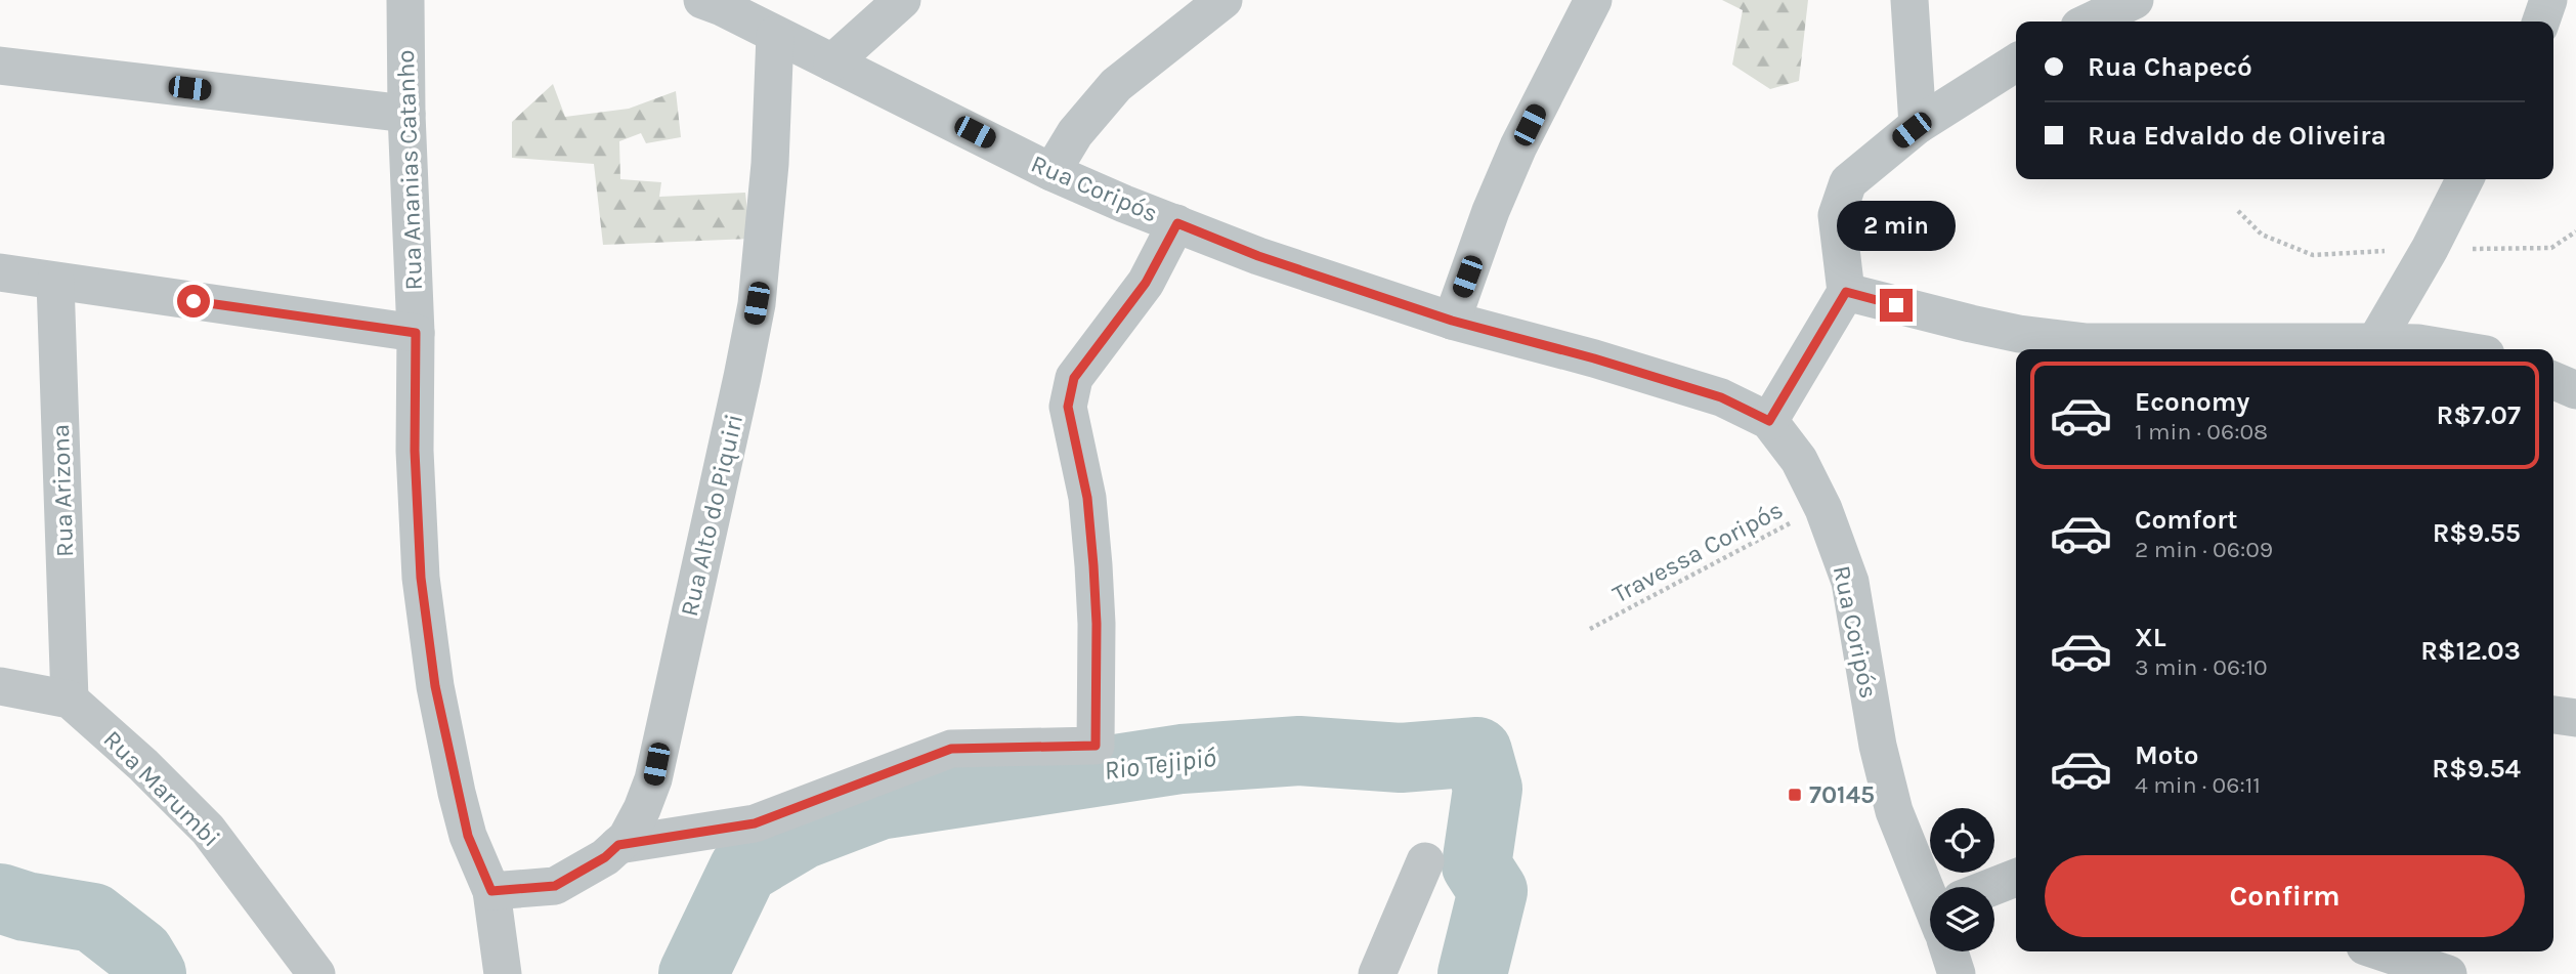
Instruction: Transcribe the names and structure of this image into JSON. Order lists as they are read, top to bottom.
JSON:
{
  "streets": {
    "street": [
      "Rua Ananias Catanho",
      "Rua Coripós",
      "Rua Arizona",
      "Rua Alto do Piquiri",
      "Rua Marumbi"
    ],
    "path": ["Travessa Coripós"]
  },
  "crossings": [
    ["Rua Ananias Catanho", "Rua Alto do Piquiri"],
    ["Rua Coripós", "Rua Alto do Piquiri"],
    ["Rua Coripós", "Travessa Coripós"],
    ["Rua Arizona", "Rua Marumbi"]
  ],
  "water": ["Rio Tejipió"],
  "places": {
    "transit": ["70145"]
  },
  "page": {
    "banner": ["Rua Chapecó", "Rua Edvaldo de Oliveira"],
    "bubble": "2 min",
    "list": [
      {
        "name": "Economy",
        "note": "1 min · 06:08",
        "value": "R$7.07"
      },
      {
        "name": "Comfort",
        "note": "2 min · 06:09",
        "value": "R$9.55"
      },
      {
        "name": "XL",
        "note": "3 min · 06:10",
        "value": "R$12.03"
      },
      {
        "name": "Moto",
        "note": "4 min · 06:11",
        "value": "R$9.54"
      }
    ],
    "buttons": "Confirm"
  }
}
